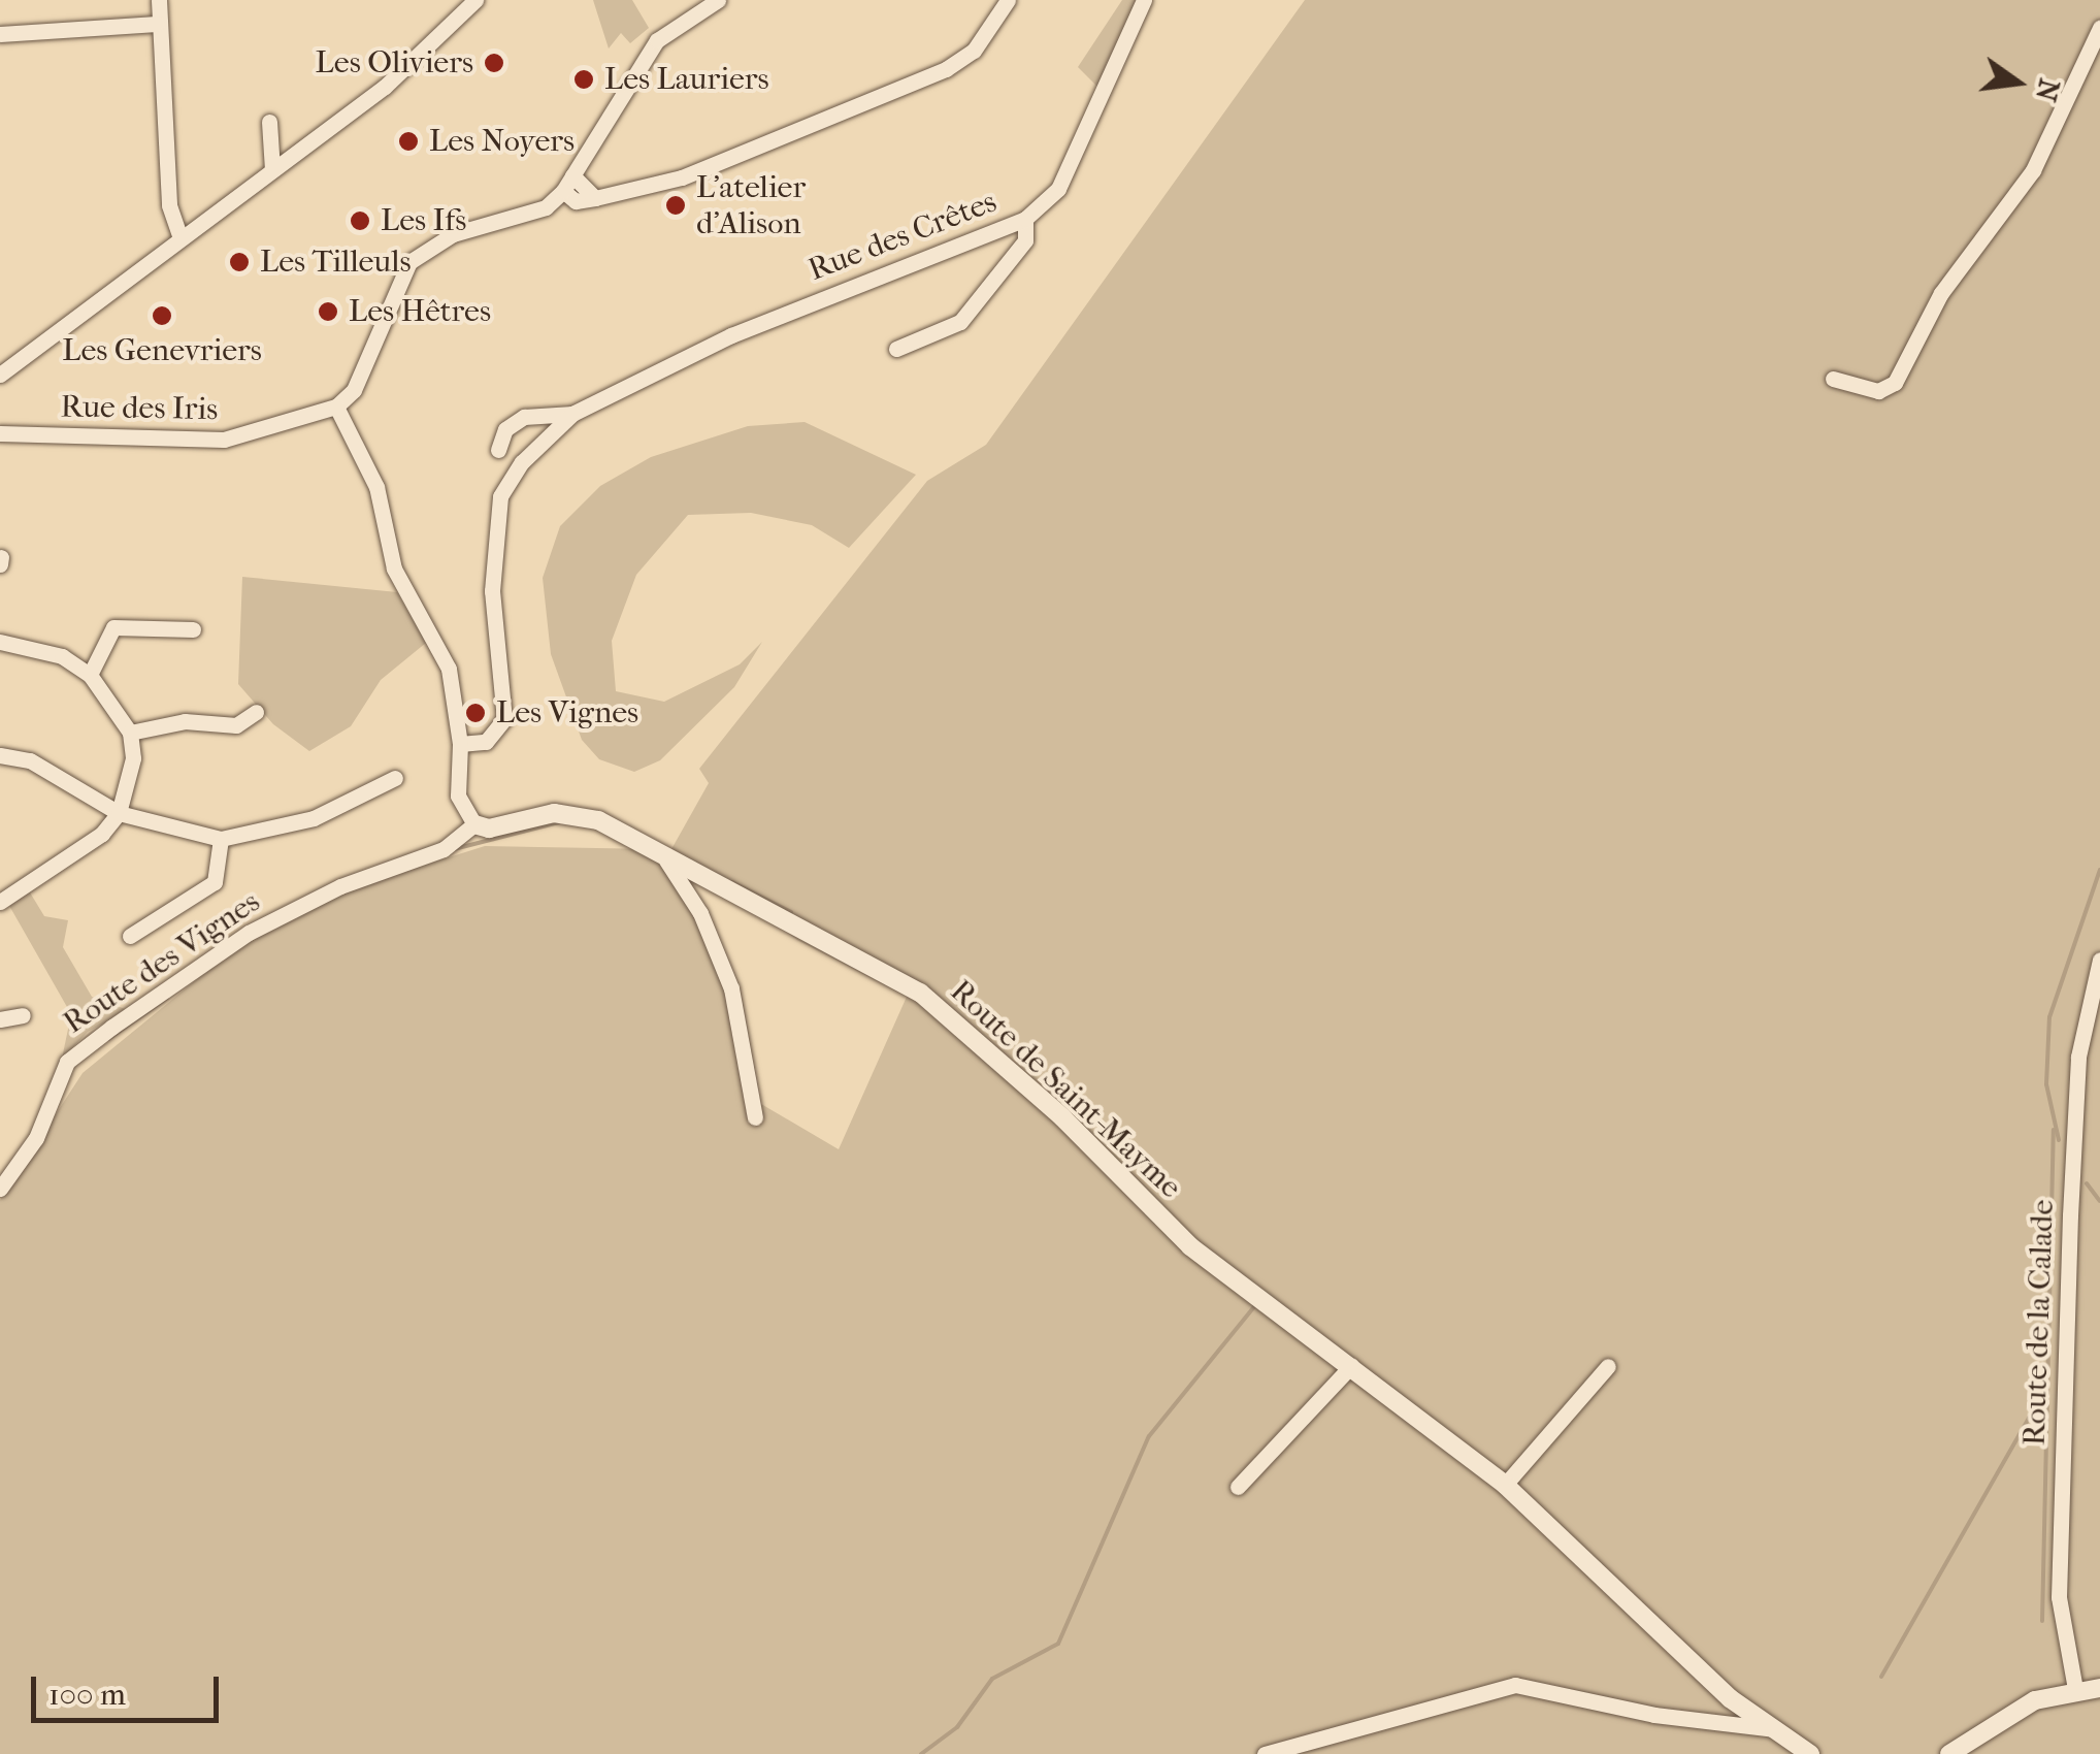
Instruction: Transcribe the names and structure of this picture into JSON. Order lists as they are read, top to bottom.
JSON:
{
  "streets": {
    "street": [
      "Rue des Crêtes",
      "Rue des Iris",
      "Route des Vignes",
      "Route de Saint-Mayme",
      "Route de la Calade"
    ]
  },
  "crossings": [
    ["Route des Vignes", "Route de Saint-Mayme"]
  ],
  "places": [
    "Les Oliviers",
    "Les Lauriers",
    "Les Noyers",
    "L'atelier d'Alison",
    "Les Ifs",
    "Les Tilleuls",
    "Les Hêtres",
    "Les Genevriers",
    "Les Vignes"
  ],
  "scale_bar": "100 m",
  "north": "right"
}
